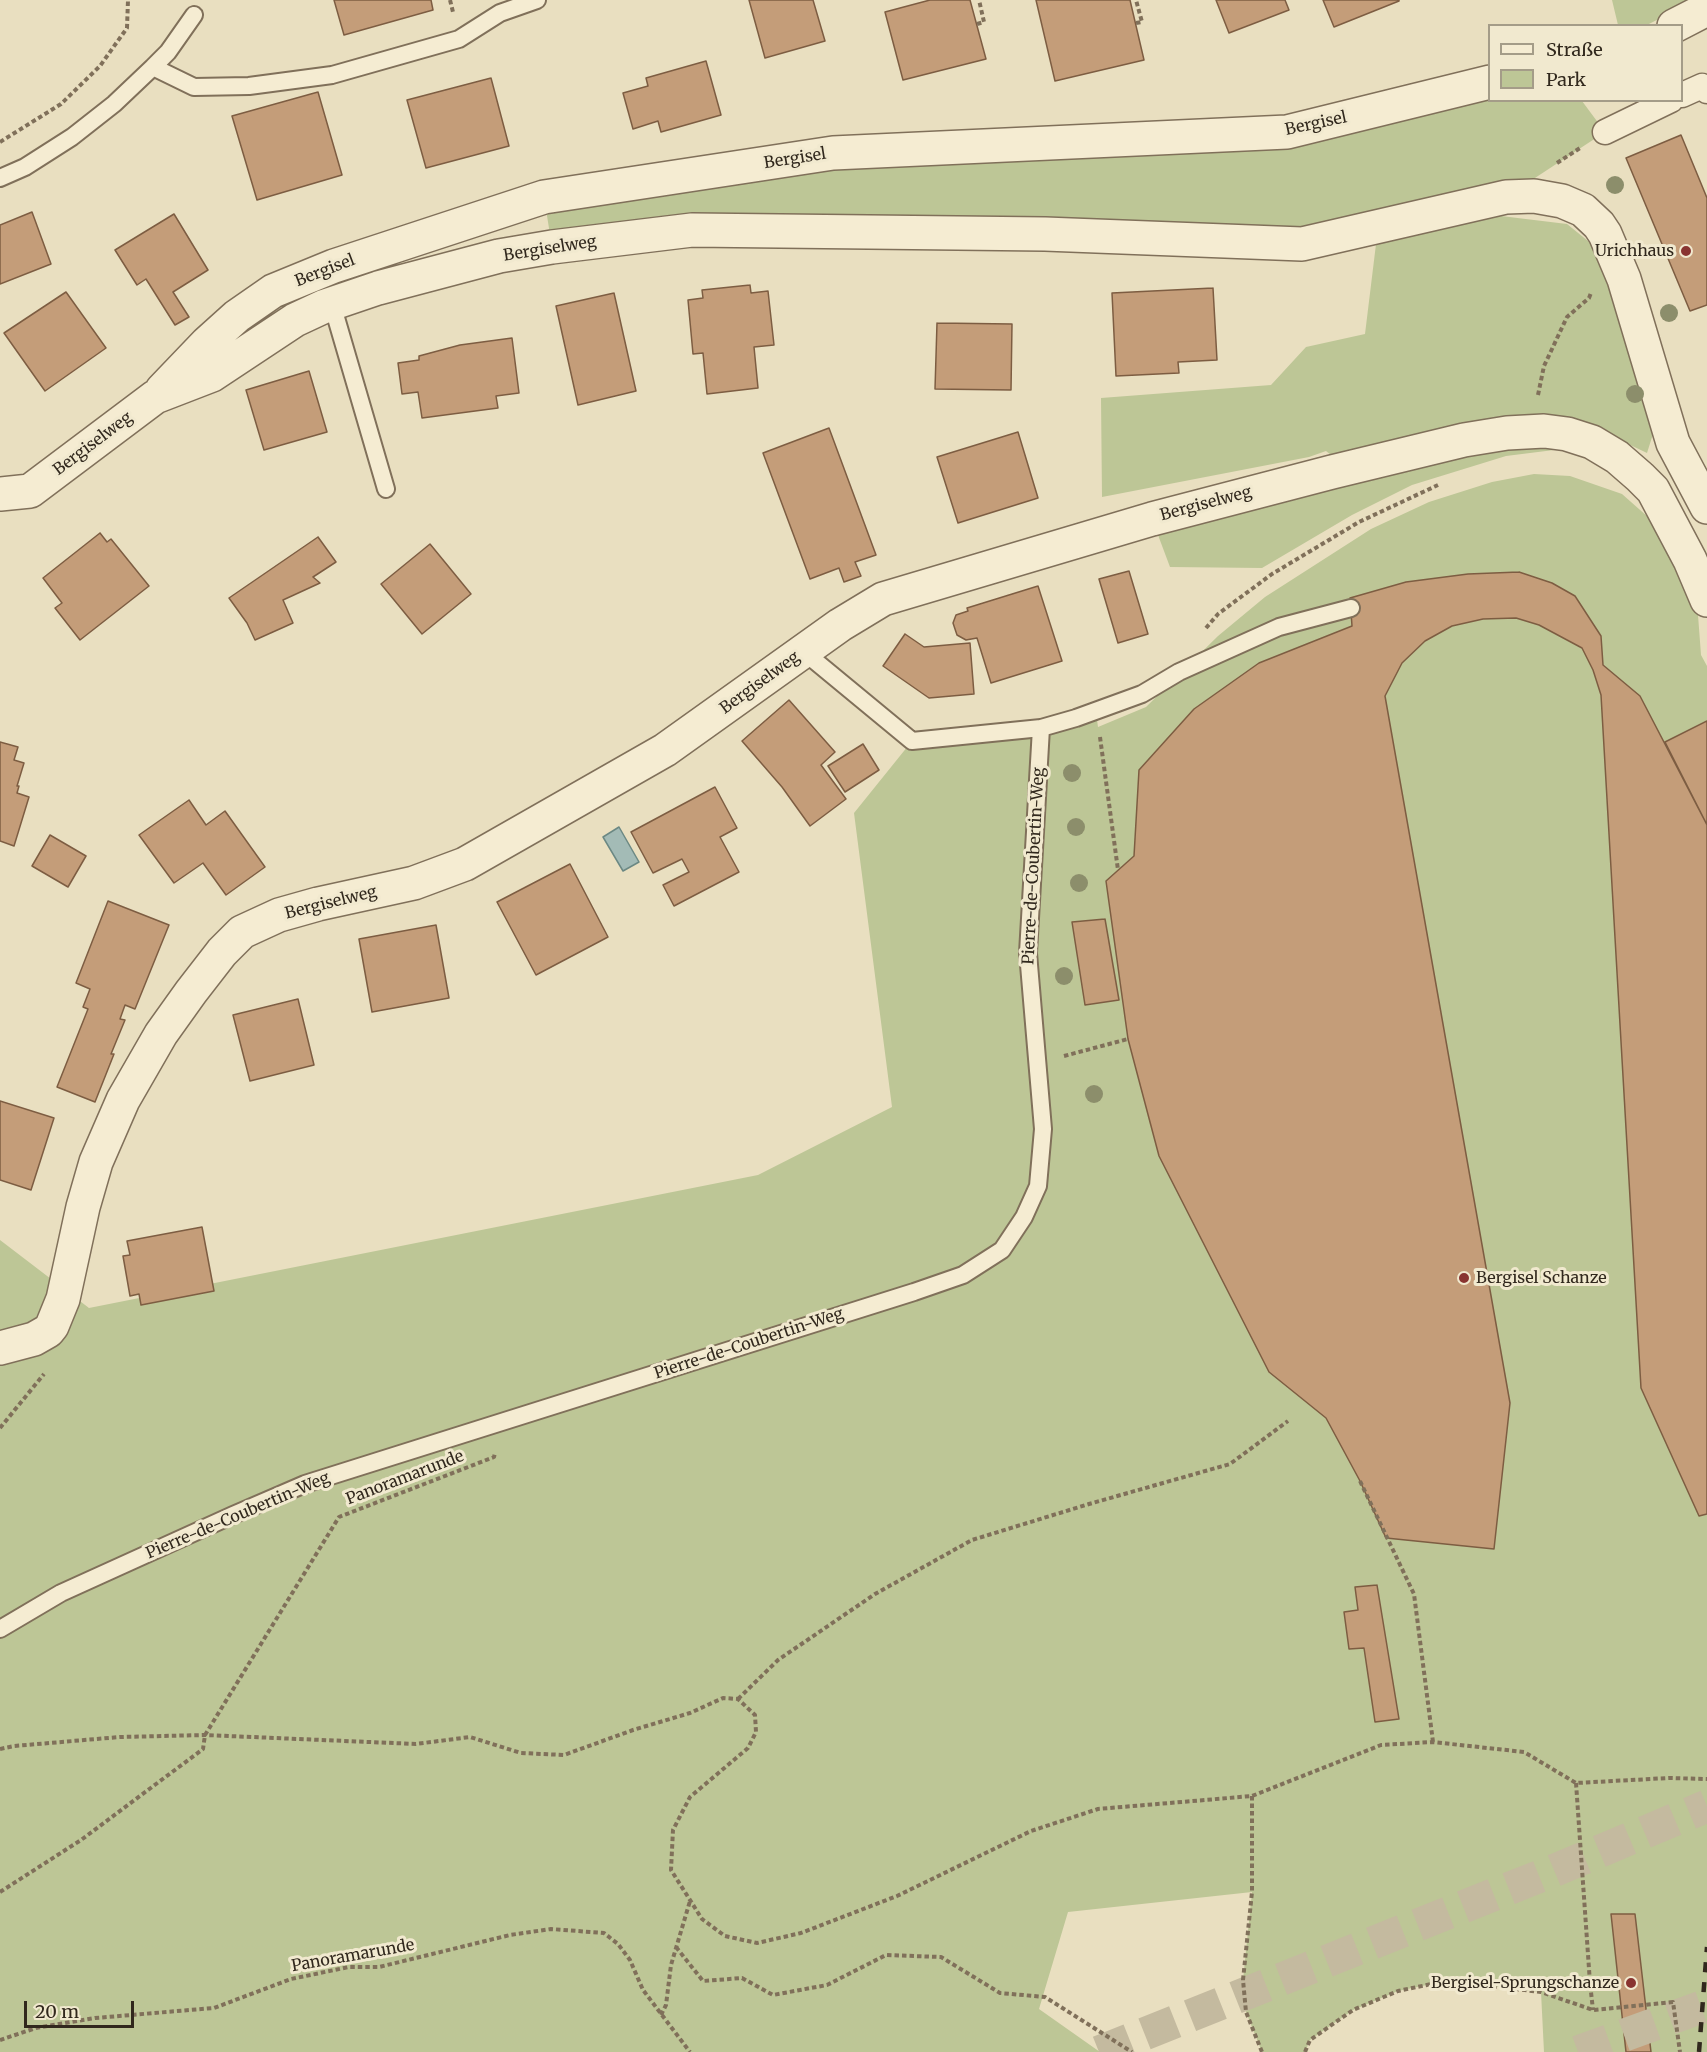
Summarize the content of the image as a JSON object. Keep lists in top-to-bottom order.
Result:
{
  "streets": {
    "street": ["Bergisel", "Bergiselweg"],
    "lane": ["Pierre-de-Coubertin-Weg"],
    "path": ["Panoramarunde"]
  },
  "crossings": [
    ["Bergisel", "Bergiselweg"],
    ["Pierre-de-Coubertin-Weg", "Panoramarunde"]
  ],
  "places": ["Urichhaus", "Bergisel Schanze", "Bergisel-Sprungschanze"],
  "legend": ["Straße", "Park"],
  "scale_bar": "20 m"
}
